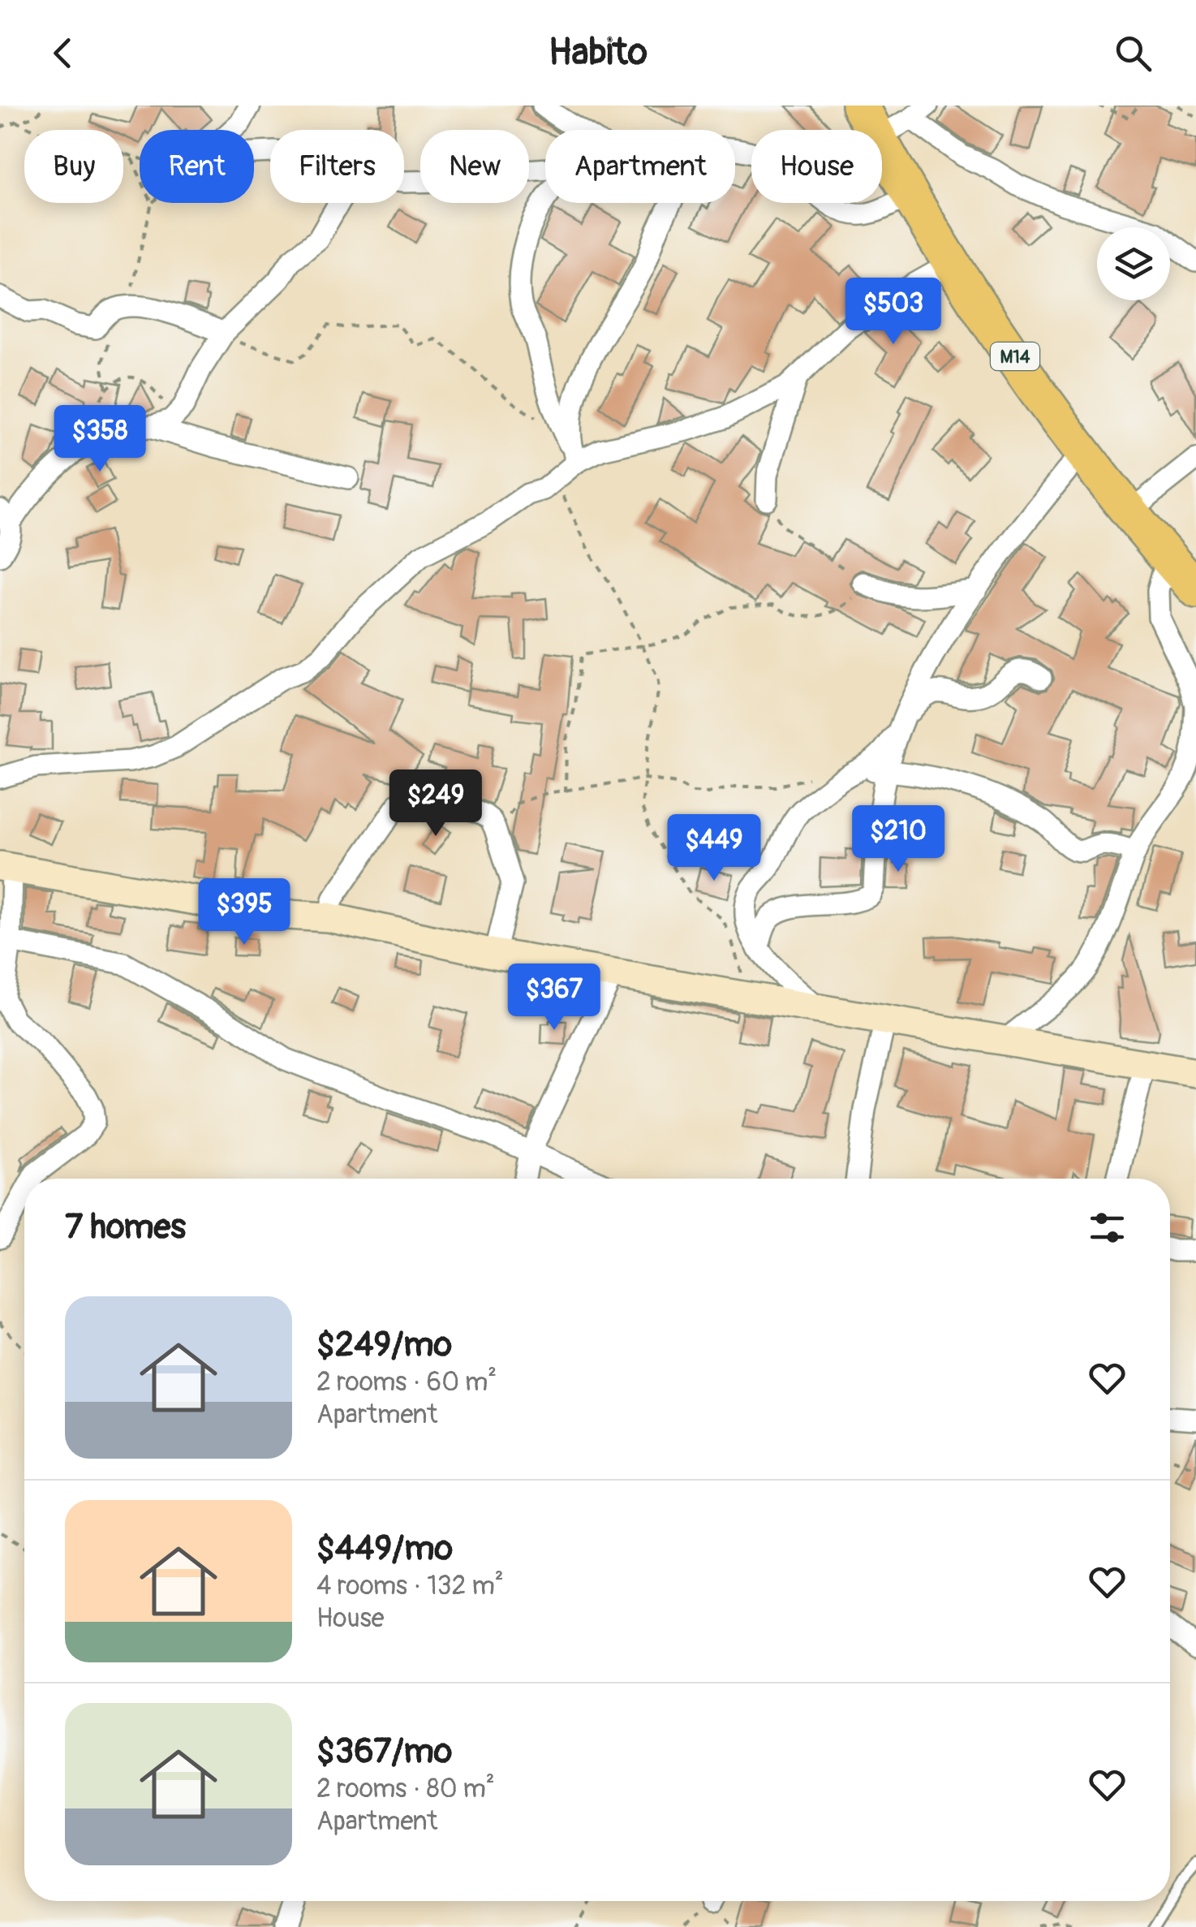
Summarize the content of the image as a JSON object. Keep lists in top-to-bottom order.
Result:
{
  "streets": {
    "highway": ["M14"]
  },
  "page": {
    "header": "Habito",
    "chip": [
      "Buy",
      "Rent",
      "Filters",
      "New",
      "Apartment",
      "House"
    ],
    "price": [
      "$503",
      "$358",
      "$249",
      "$210",
      "$449",
      "$395",
      "$367"
    ],
    "heading": "7 homes",
    "list": [
      {
        "name": "$249/mo",
        "note": "2 rooms · 60 m² · Apartment"
      },
      {
        "name": "$449/mo",
        "note": "4 rooms · 132 m² · House"
      },
      {
        "name": "$367/mo",
        "note": "2 rooms · 80 m² · Apartment"
      }
    ]
  }
}
